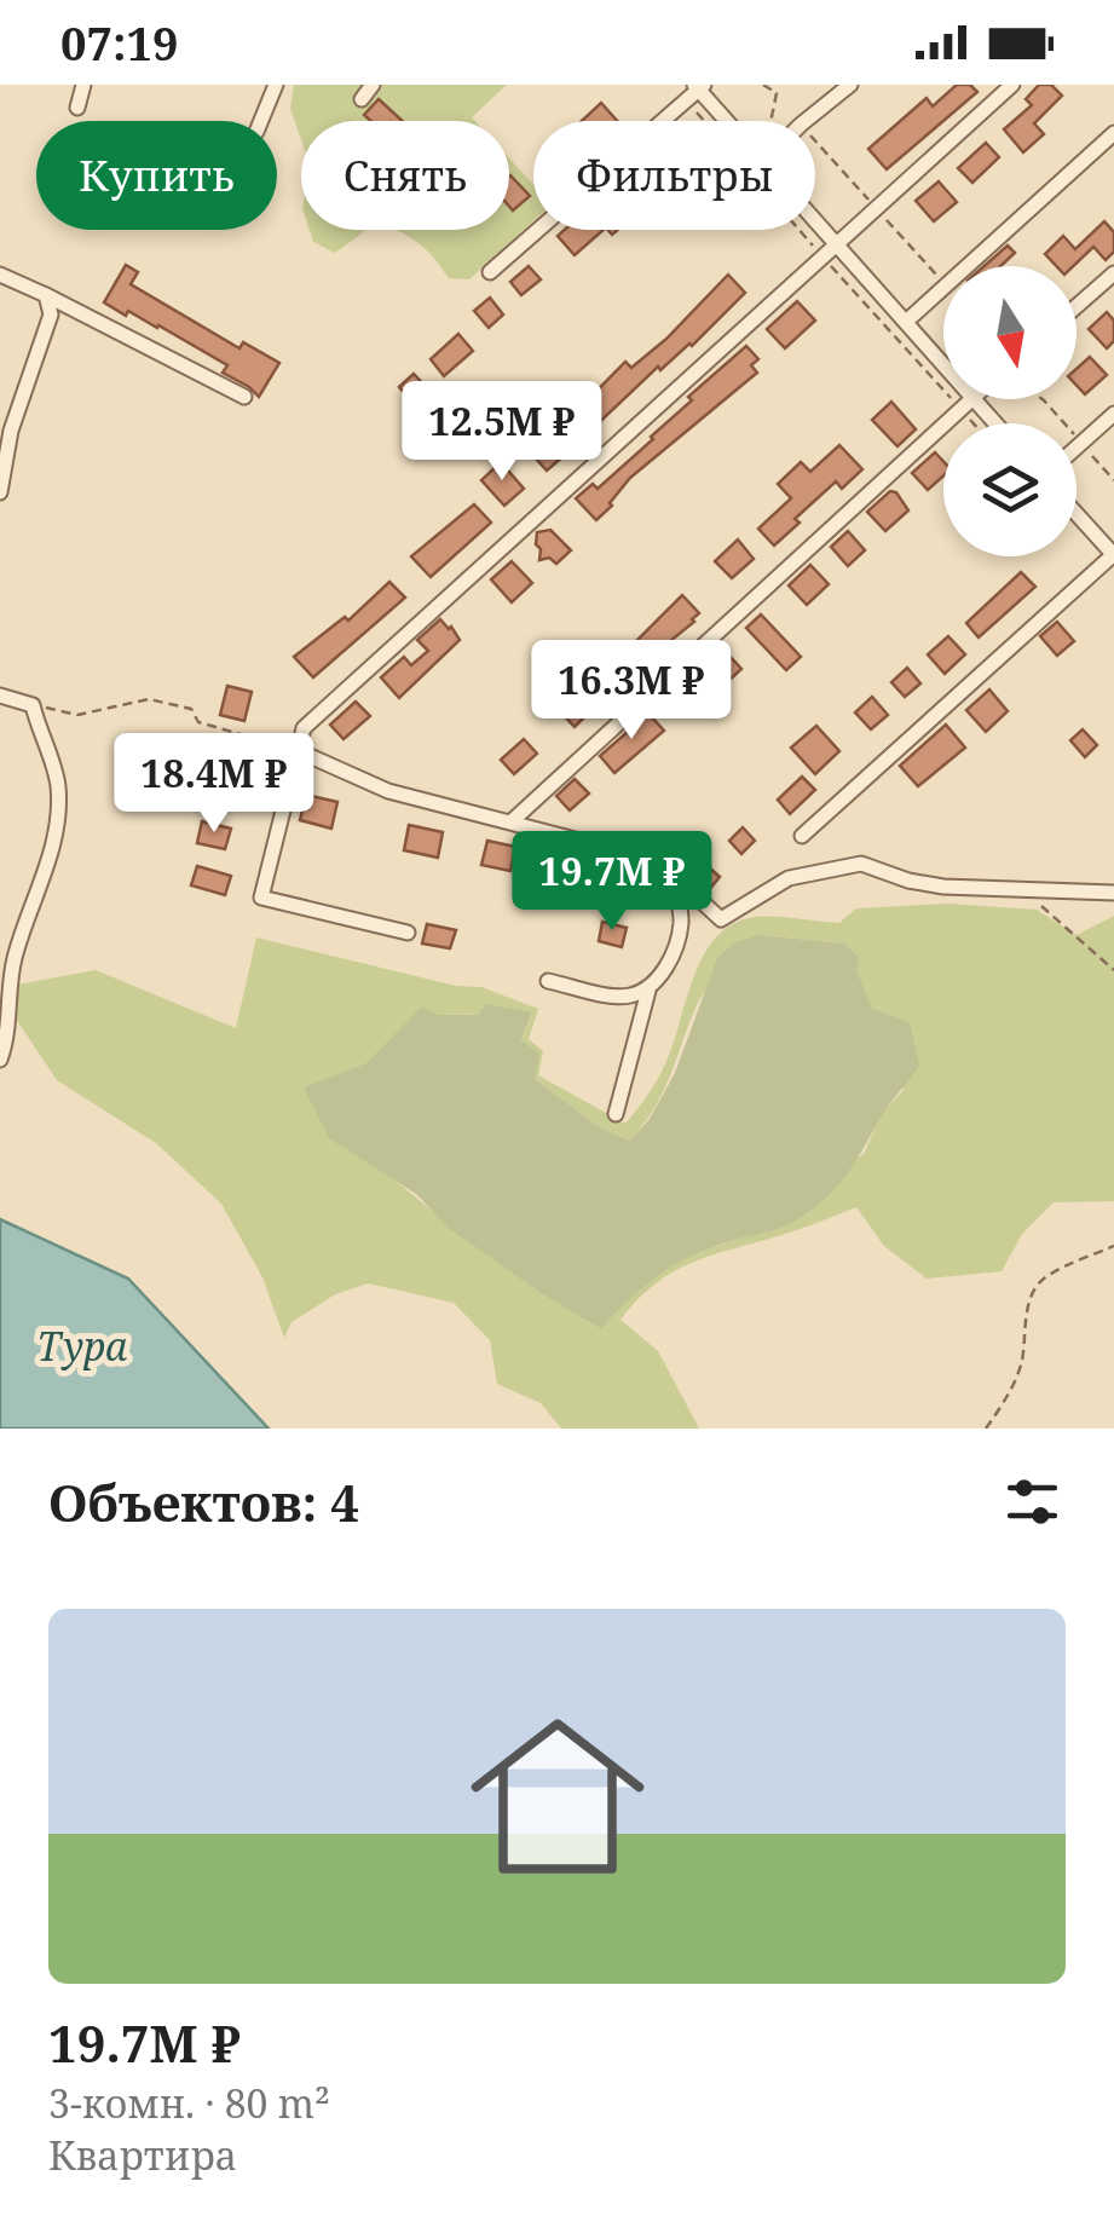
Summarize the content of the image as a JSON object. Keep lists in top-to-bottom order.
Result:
{
  "water": ["Тура"],
  "north": "bottom",
  "page": {
    "status": "07:19",
    "chip": ["Купить", "Снять", "Фильтры"],
    "price": [
      "12.5M ₽",
      "16.3M ₽",
      "18.4M ₽",
      "19.7M ₽"
    ],
    "heading": "Объектов: 4",
    "list": [
      {
        "name": "19.7M ₽",
        "note": "3-комн. · 80 m² · Квартира"
      }
    ]
  }
}
